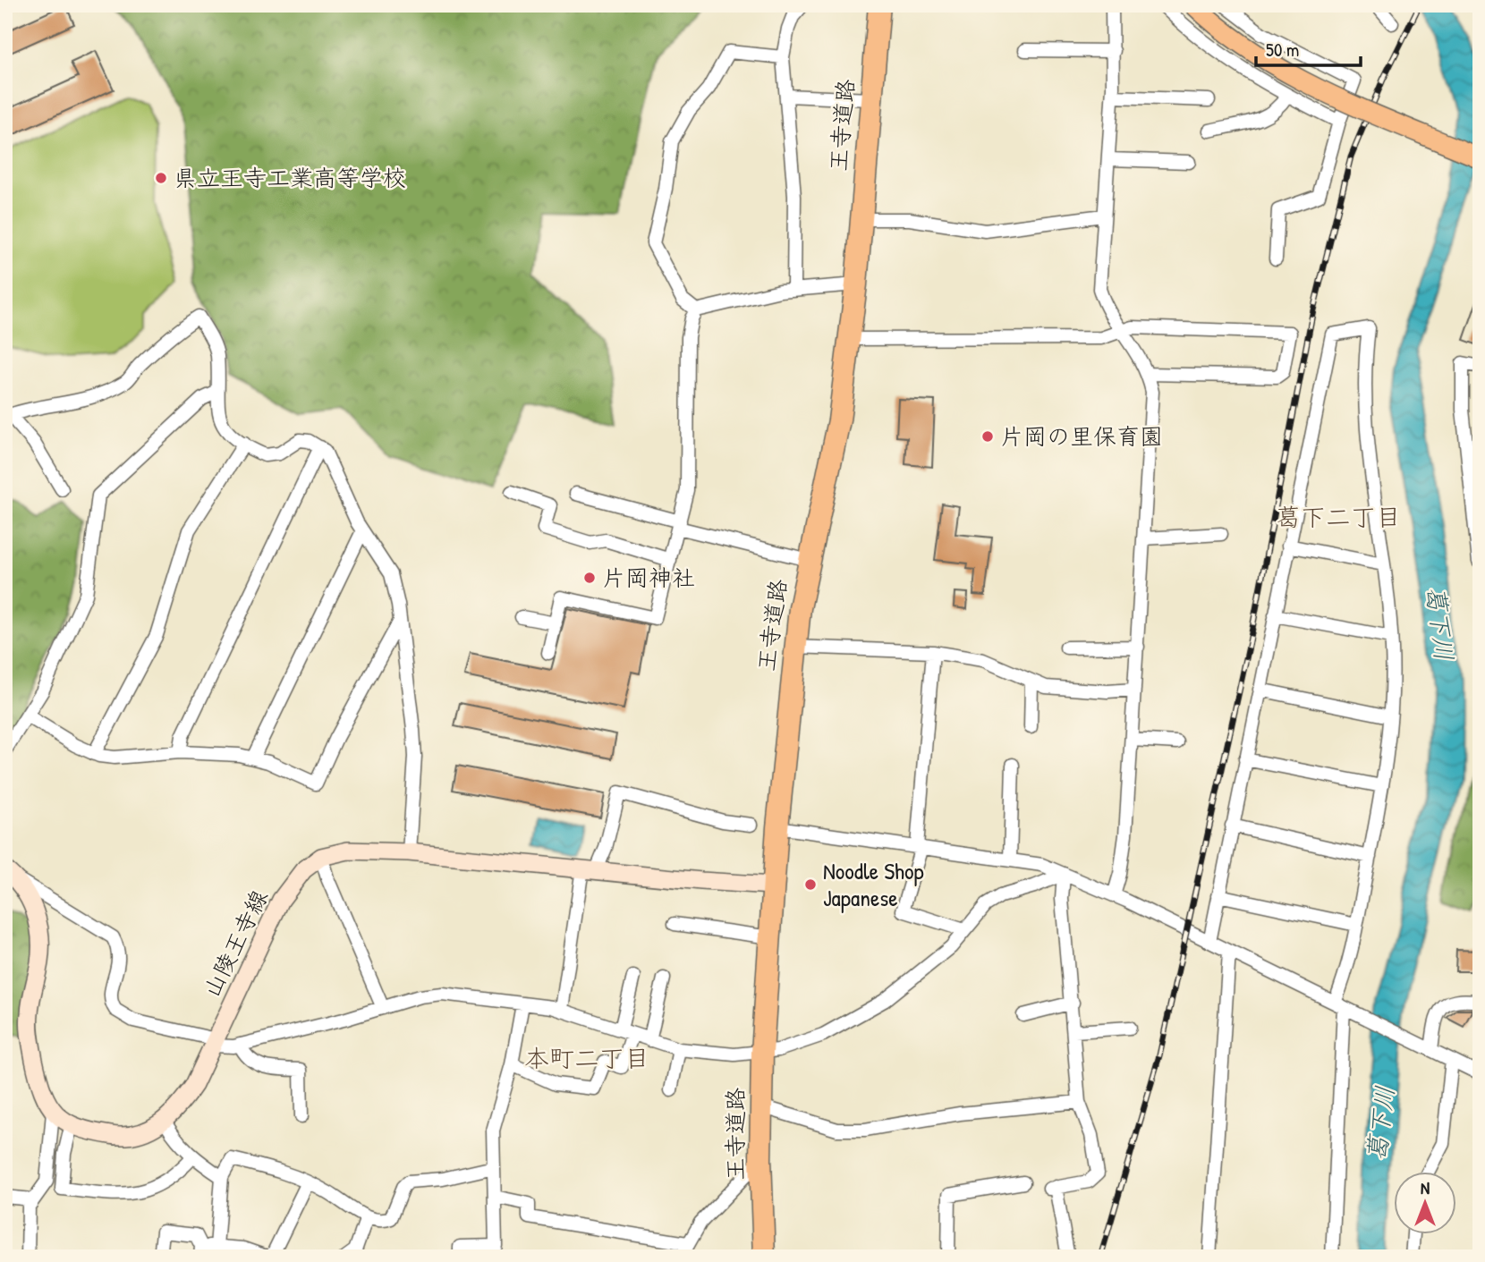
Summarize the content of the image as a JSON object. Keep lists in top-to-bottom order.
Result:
{
  "streets": {
    "highway": ["王寺道路"],
    "main road": ["山陵王寺線"]
  },
  "districts": ["葛下二丁目", "本町二丁目"],
  "water": ["葛下川"],
  "places": [
    "県立王寺工業高等学校",
    "片岡の里保育園",
    "片岡神社",
    "Noodle Shop Japanese"
  ],
  "scale_bar": "50 m",
  "north": "top"
}
